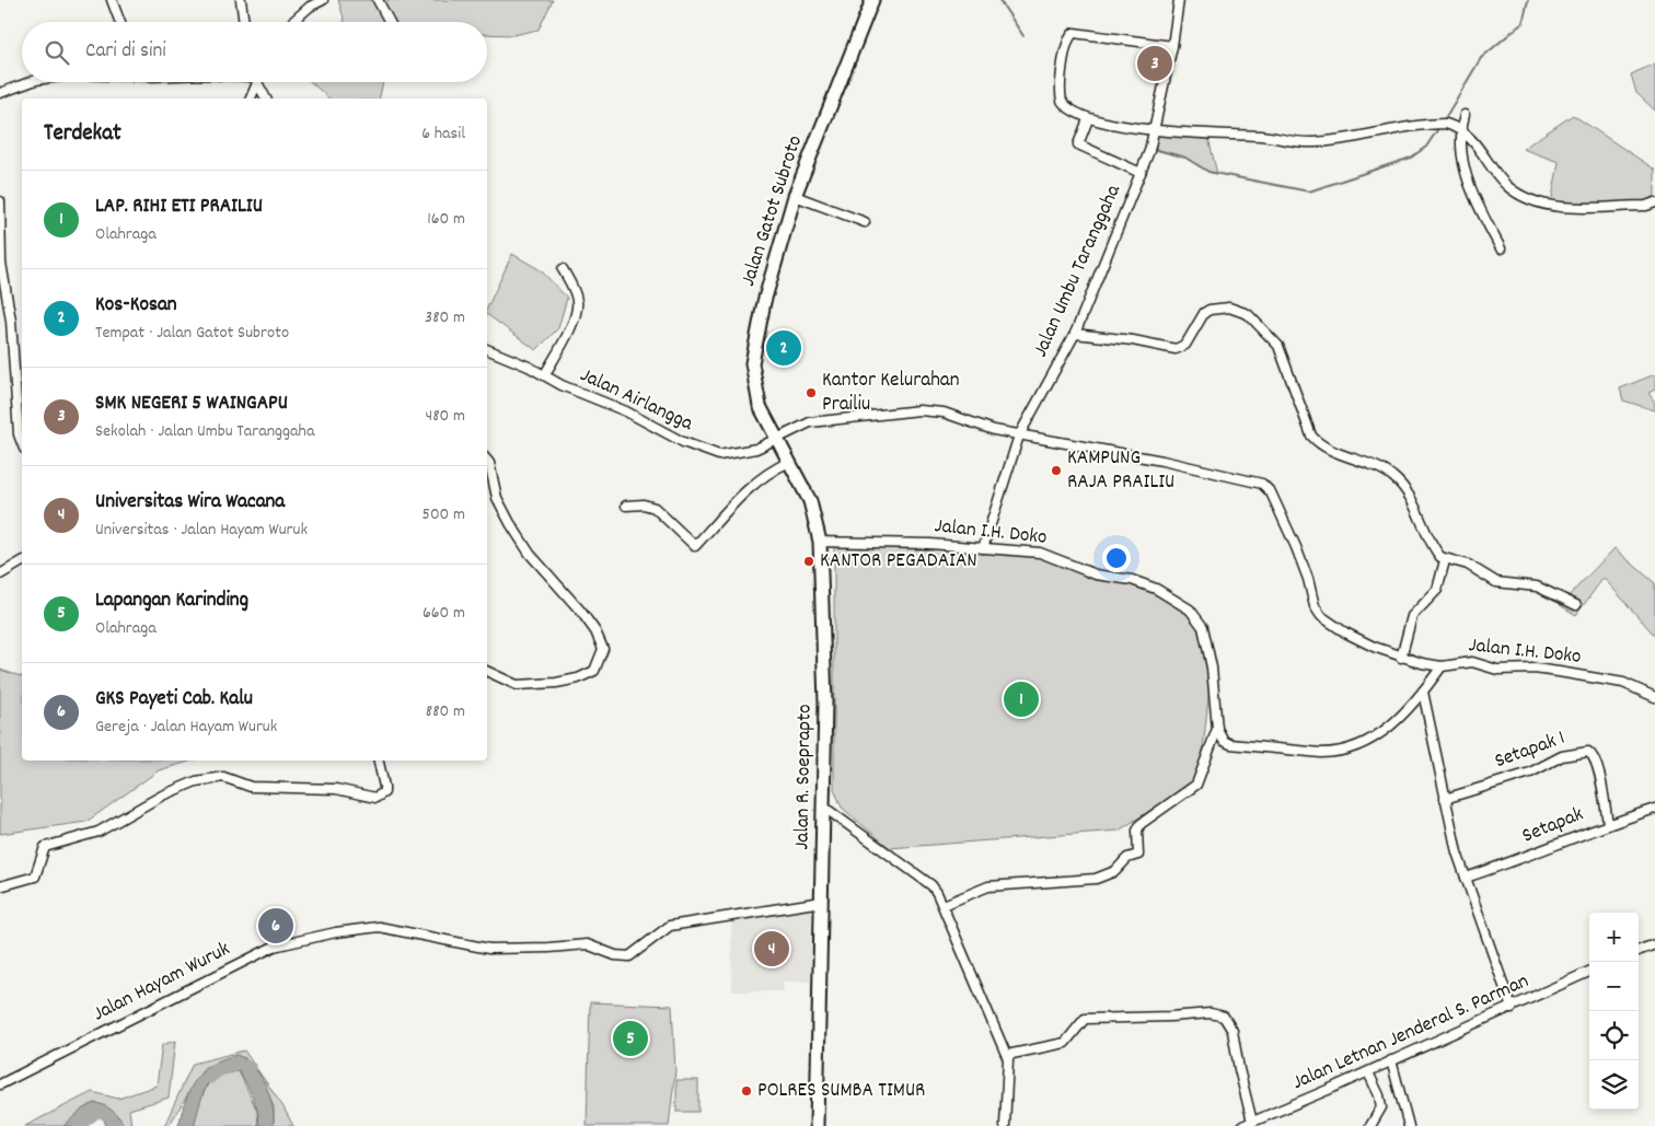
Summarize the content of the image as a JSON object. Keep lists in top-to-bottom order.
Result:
{
  "streets": {
    "highway": ["Jalan Gatot Subroto", "Jalan R. Soeprapto"],
    "street": [
      "Jalan Umbu Taranggaha",
      "Jalan Airlangga",
      "Jalan I.H. Doko",
      "Setapak 1",
      "Setapak",
      "Jalan Hayam Wuruk",
      "Jalan Letnan Jenderal S. Parman"
    ]
  },
  "crossings": [
    ["Jalan Gatot Subroto", "Jalan Airlangga"],
    ["Jalan Gatot Subroto", "Jalan R. Soeprapto"],
    ["Jalan Umbu Taranggaha", "Jalan Airlangga"],
    ["Jalan Umbu Taranggaha", "Jalan I.H. Doko"],
    ["Jalan Airlangga", "Jalan R. Soeprapto"],
    ["Jalan I.H. Doko", "Jalan R. Soeprapto"],
    ["Setapak 1", "Setapak"],
    ["Jalan R. Soeprapto", "Jalan Hayam Wuruk"]
  ],
  "places": [
    "Kantor Kelurahan Prailiu",
    "KAMPUNG RAJA PRAILIU",
    "KANTOR PEGADAIAN",
    "POLRES SUMBA TIMUR"
  ],
  "page": {
    "search": "Cari di sini",
    "pins": [
      "3",
      "2",
      "1",
      "6",
      "4",
      "5"
    ],
    "heading": ["Terdekat", "6 hasil"],
    "list": [
      {
        "mark": "1",
        "name": "LAP. RIHI ETI PRAILIU",
        "note": "Olahraga",
        "value": "160 m"
      },
      {
        "mark": "2",
        "name": "Kos-Kosan",
        "note": "Tempat · Jalan Gatot Subroto",
        "value": "380 m"
      },
      {
        "mark": "3",
        "name": "SMK NEGERI 5 WAINGAPU",
        "note": "Sekolah · Jalan Umbu Taranggaha",
        "value": "480 m"
      },
      {
        "mark": "4",
        "name": "Universitas Wira Wacana",
        "note": "Universitas · Jalan Hayam Wuruk",
        "value": "500 m"
      },
      {
        "mark": "5",
        "name": "Lapangan Karinding",
        "note": "Olahraga",
        "value": "660 m"
      },
      {
        "mark": "6",
        "name": "GKS Payeti Cab. Kalu",
        "note": "Gereja · Jalan Hayam Wuruk",
        "value": "880 m"
      }
    ],
    "map_buttons": ["+", "−"]
  }
}
